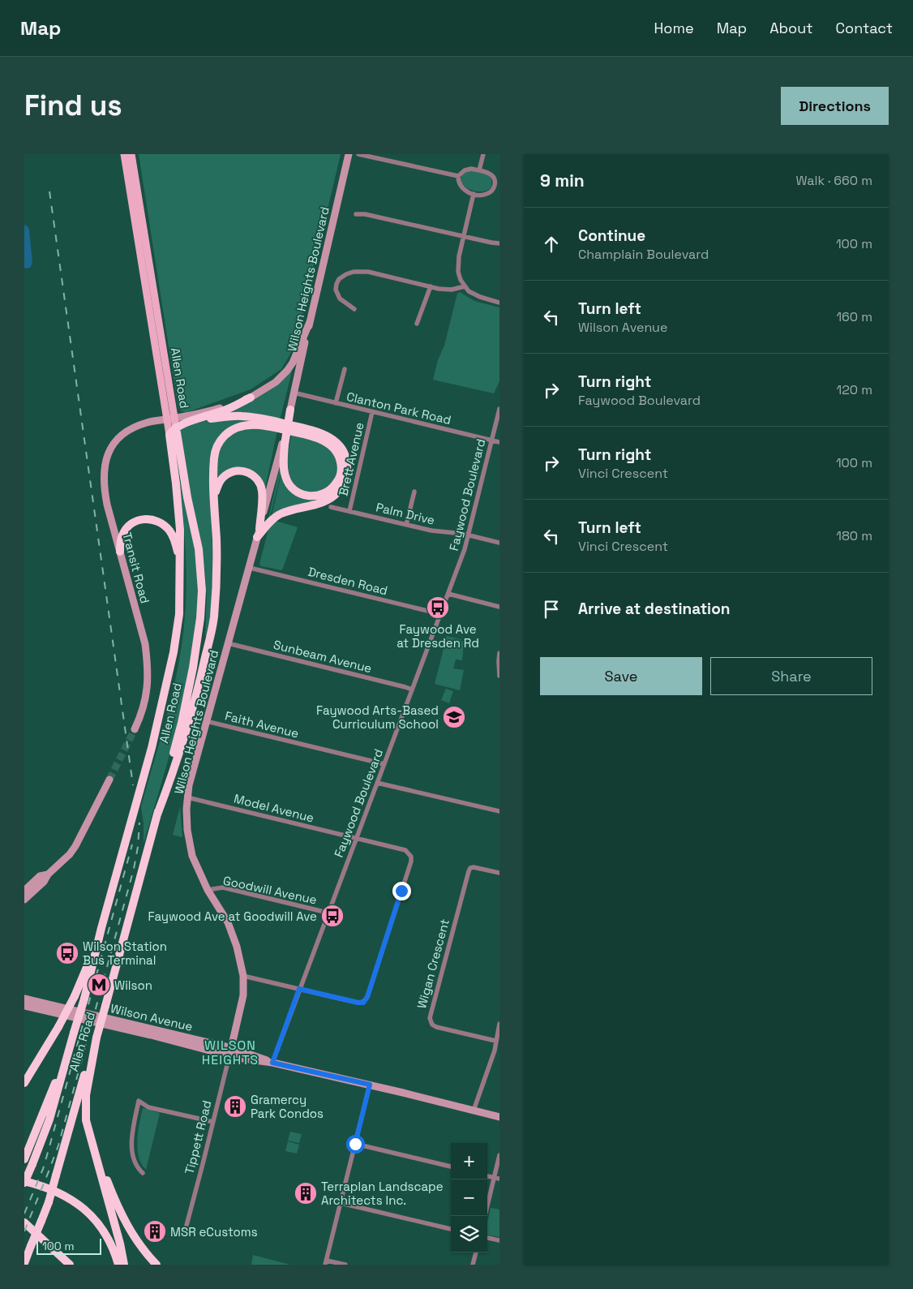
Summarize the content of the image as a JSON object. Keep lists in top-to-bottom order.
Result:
{
  "streets": {
    "highway": ["Allen Road"],
    "main road": ["Wilson Heights Boulevard", "Transit Road", "Wilson Avenue"],
    "street": [
      "Clanton Park Road",
      "Brett Avenue",
      "Faywood Boulevard",
      "Palm Drive",
      "Dresden Road",
      "Sunbeam Avenue",
      "Faith Avenue",
      "Model Avenue",
      "Goodwill Avenue",
      "Wigan Crescent",
      "Tippett Road"
    ]
  },
  "crossings": [
    ["Wilson Heights Boulevard", "Clanton Park Road"],
    ["Wilson Heights Boulevard", "Transit Road"],
    ["Wilson Heights Boulevard", "Dresden Road"],
    ["Wilson Heights Boulevard", "Sunbeam Avenue"],
    ["Wilson Heights Boulevard", "Faith Avenue"],
    ["Wilson Heights Boulevard", "Model Avenue"],
    ["Wilson Heights Boulevard", "Goodwill Avenue"],
    ["Wilson Heights Boulevard", "Wilson Avenue"],
    ["Wilson Heights Boulevard", "Tippett Road"],
    ["Allen Road", "Transit Road"],
    ["Clanton Park Road", "Brett Avenue"],
    ["Clanton Park Road", "Faywood Boulevard"],
    ["Brett Avenue", "Palm Drive"],
    ["Faywood Boulevard", "Palm Drive"],
    ["Faywood Boulevard", "Dresden Road"],
    ["Faywood Boulevard", "Sunbeam Avenue"],
    ["Faywood Boulevard", "Faith Avenue"],
    ["Faywood Boulevard", "Model Avenue"],
    ["Faywood Boulevard", "Goodwill Avenue"],
    ["Faywood Boulevard", "Wilson Avenue"],
    ["Wilson Avenue", "Tippett Road"]
  ],
  "districts": ["WILSON HEIGHTS"],
  "places": {
    "bus stop": ["Faywood Ave at Dresden Rd", "Faywood Ave at Goodwill Ave", "Wilson Station Bus Terminal"],
    "school or university": ["Faywood Arts-Based Curriculum School"],
    "metro station": ["Wilson"],
    "building": ["Gramercy Park Condos", "Terraplan Landscape Architects Inc.", "MSR eCustoms"]
  },
  "scale_bar": "100 m",
  "page": {
    "header": "Map",
    "nav": [
      "Home",
      "Map",
      "About",
      "Contact"
    ],
    "buttons": [
      "Directions",
      ["Save", "Share"]
    ],
    "title": "Find us",
    "heading": ["9 min", "Walk · 660 m"],
    "list": [
      ["Continue", "Champlain Boulevard", "100 m"],
      ["Turn left", "Wilson Avenue", "160 m"],
      ["Turn right", "Faywood Boulevard", "120 m"],
      ["Turn right", "Vinci Crescent", "100 m"],
      ["Turn left", "Vinci Crescent", "180 m"],
      "Arrive at destination"
    ],
    "map_buttons": ["+", "−"],
    "scale": "100 m"
  }
}
